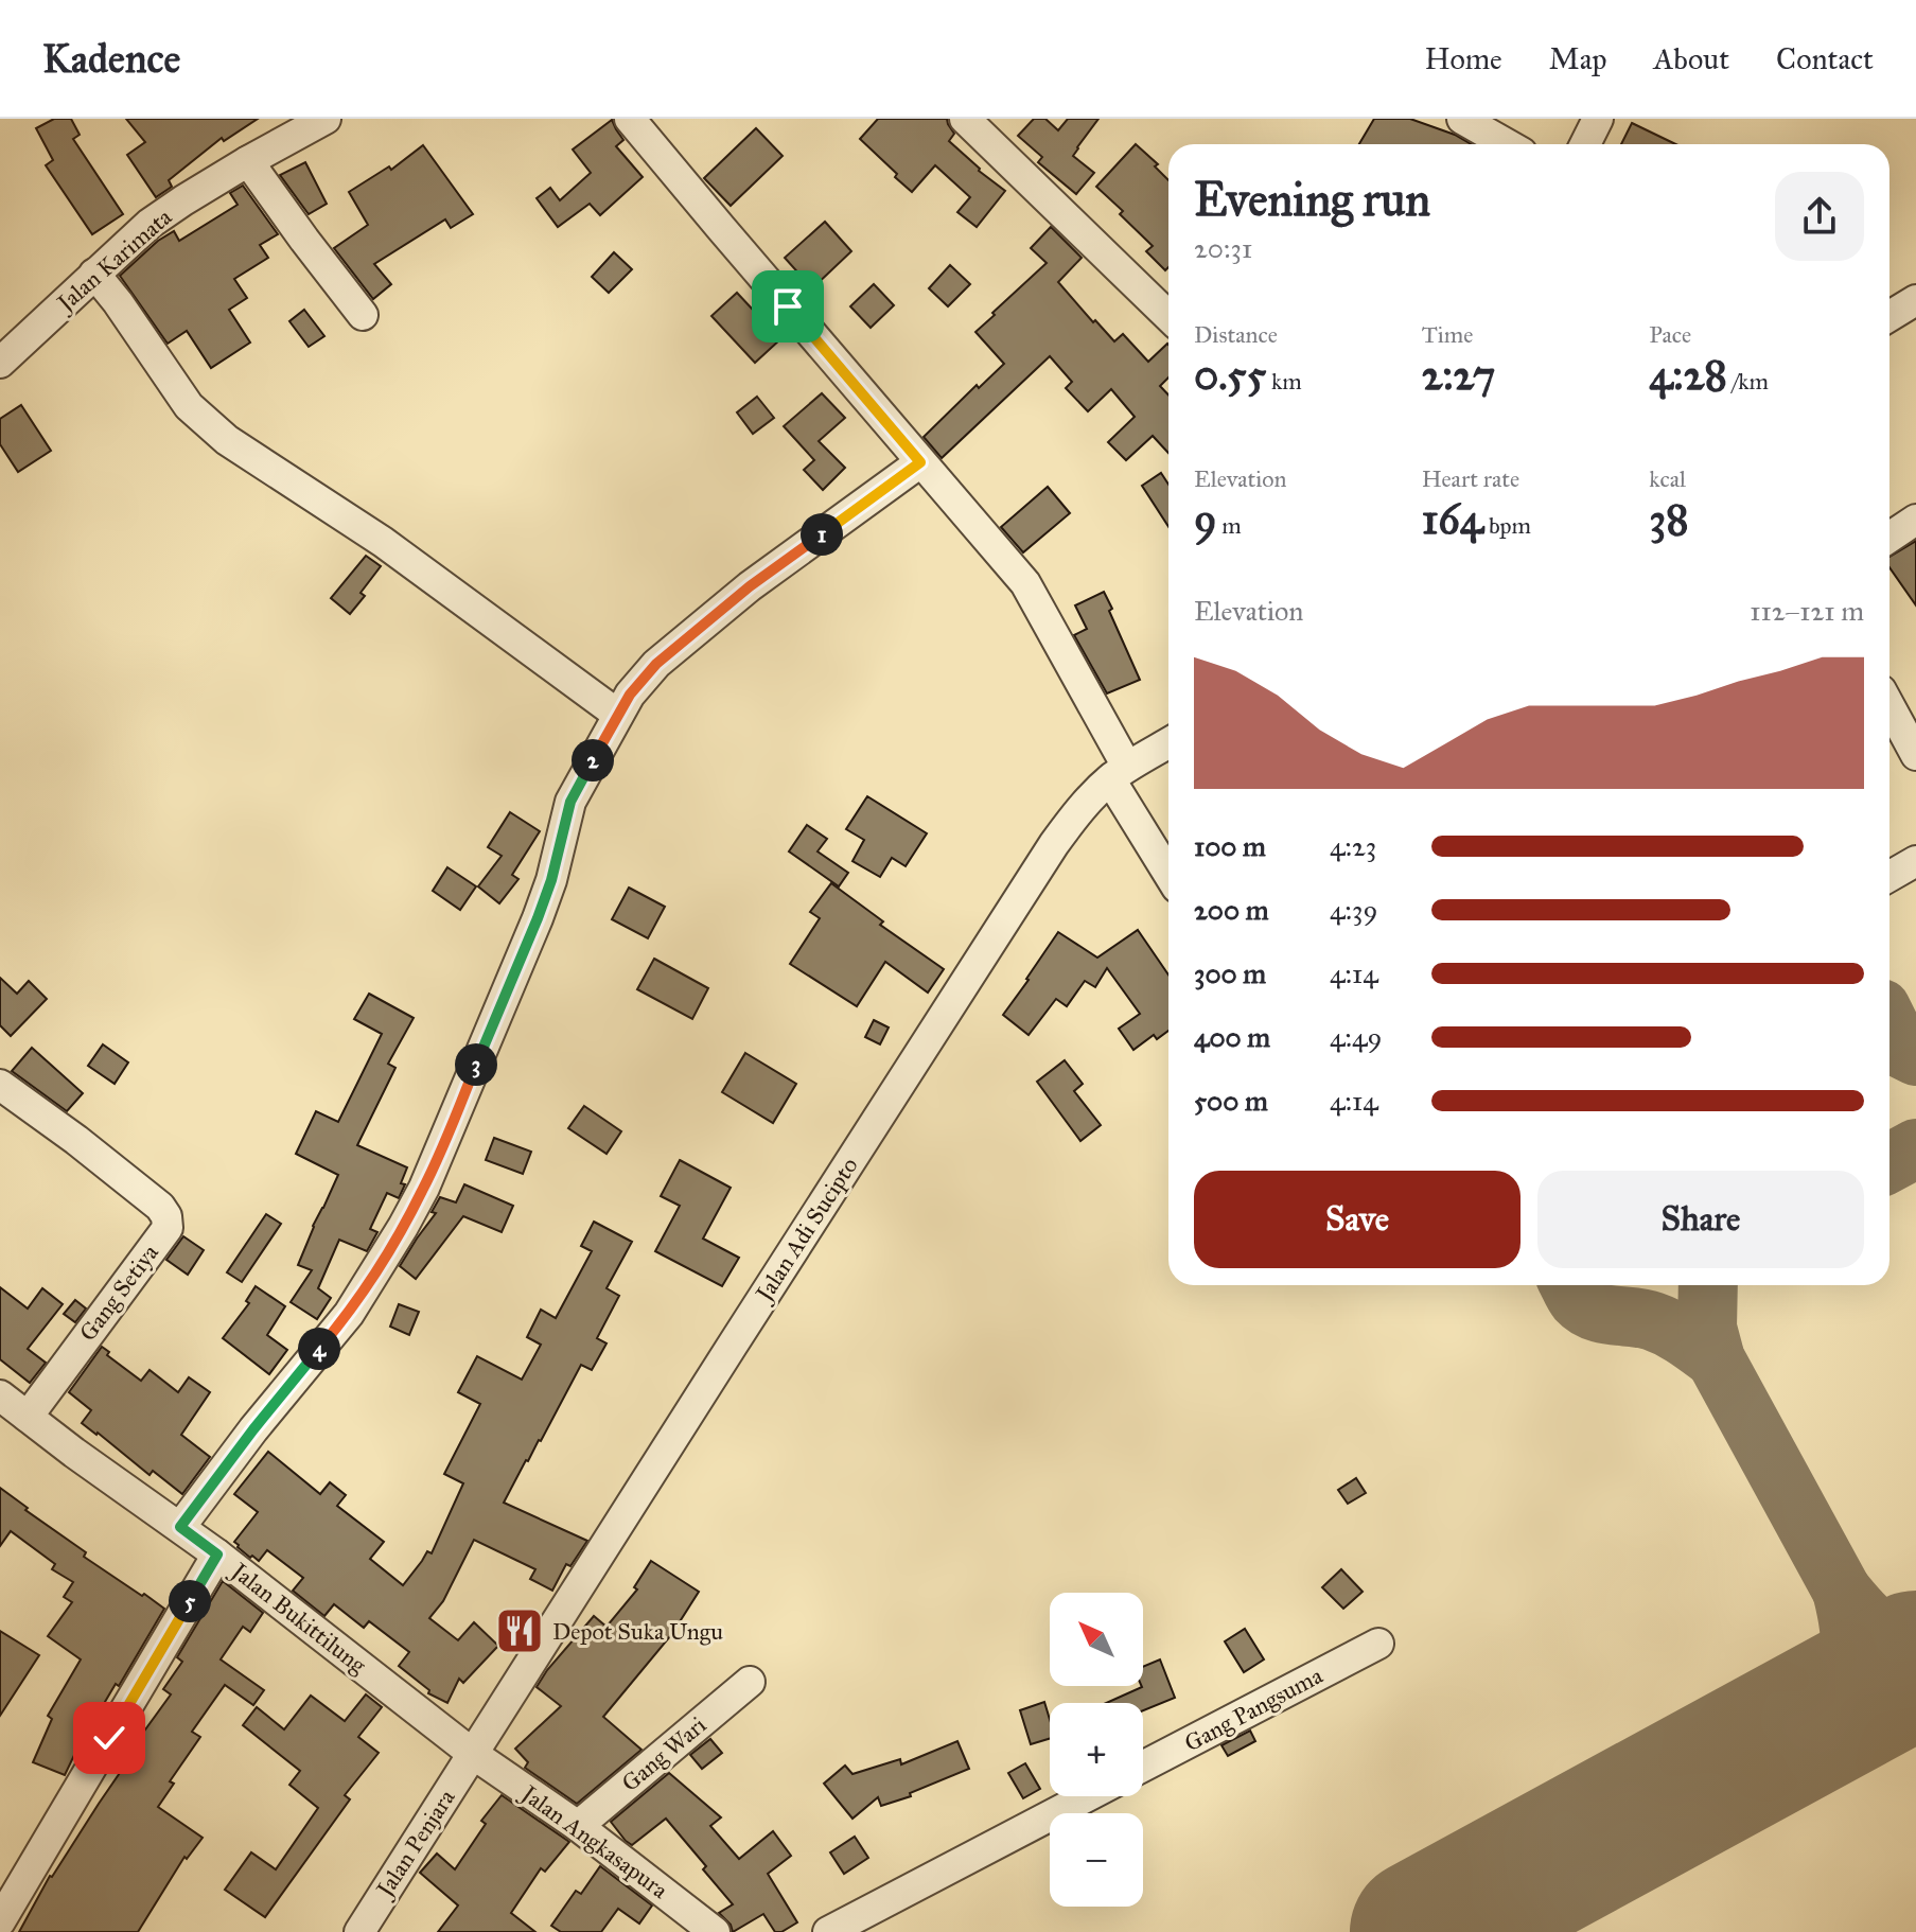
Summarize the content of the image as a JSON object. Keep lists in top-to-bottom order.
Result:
{
  "streets": {
    "street": [
      "Jalan Karimata",
      "Jalan Adi Sucipto",
      "Gang Setiya",
      "Jalan Bukittilung",
      "Gang Pangsuma",
      "Gang Wari",
      "Jalan Angkasapura",
      "Jalan Penjara"
    ]
  },
  "crossings": [
    ["Jalan Adi Sucipto", "Jalan Bukittilung"],
    ["Jalan Adi Sucipto", "Jalan Angkasapura"],
    ["Jalan Adi Sucipto", "Jalan Penjara"],
    ["Gang Setiya", "Jalan Bukittilung"],
    ["Jalan Bukittilung", "Jalan Angkasapura"],
    ["Jalan Bukittilung", "Jalan Penjara"],
    ["Gang Wari", "Jalan Angkasapura"],
    ["Jalan Angkasapura", "Jalan Penjara"]
  ],
  "places": {
    "restaurant": ["Depot Suka Ungu"]
  },
  "north": "top left",
  "page": {
    "header": "Kadence",
    "nav": [
      "Home",
      "Map",
      "About",
      "Contact"
    ],
    "heading": ["Evening run", "20:31"],
    "stats": [
      ["Distance", "0.55 km"],
      ["Time", "2:27"],
      ["Pace", "4:28 /km"],
      ["Elevation", "9 m"],
      ["Heart rate", "164 bpm"],
      ["kcal", "38"]
    ],
    "pins": [
      "1",
      "2",
      "3",
      "4",
      "5"
    ],
    "chart": ["Elevation", "112–121 m"],
    "list": [
      {
        "name": "100 m",
        "note": "4:23"
      },
      {
        "name": "200 m",
        "note": "4:39"
      },
      {
        "name": "300 m",
        "note": "4:14"
      },
      {
        "name": "400 m",
        "note": "4:49"
      },
      {
        "name": "500 m",
        "note": "4:14"
      }
    ],
    "buttons": ["Save", "Share"],
    "map_buttons": ["+", "−"]
  }
}
